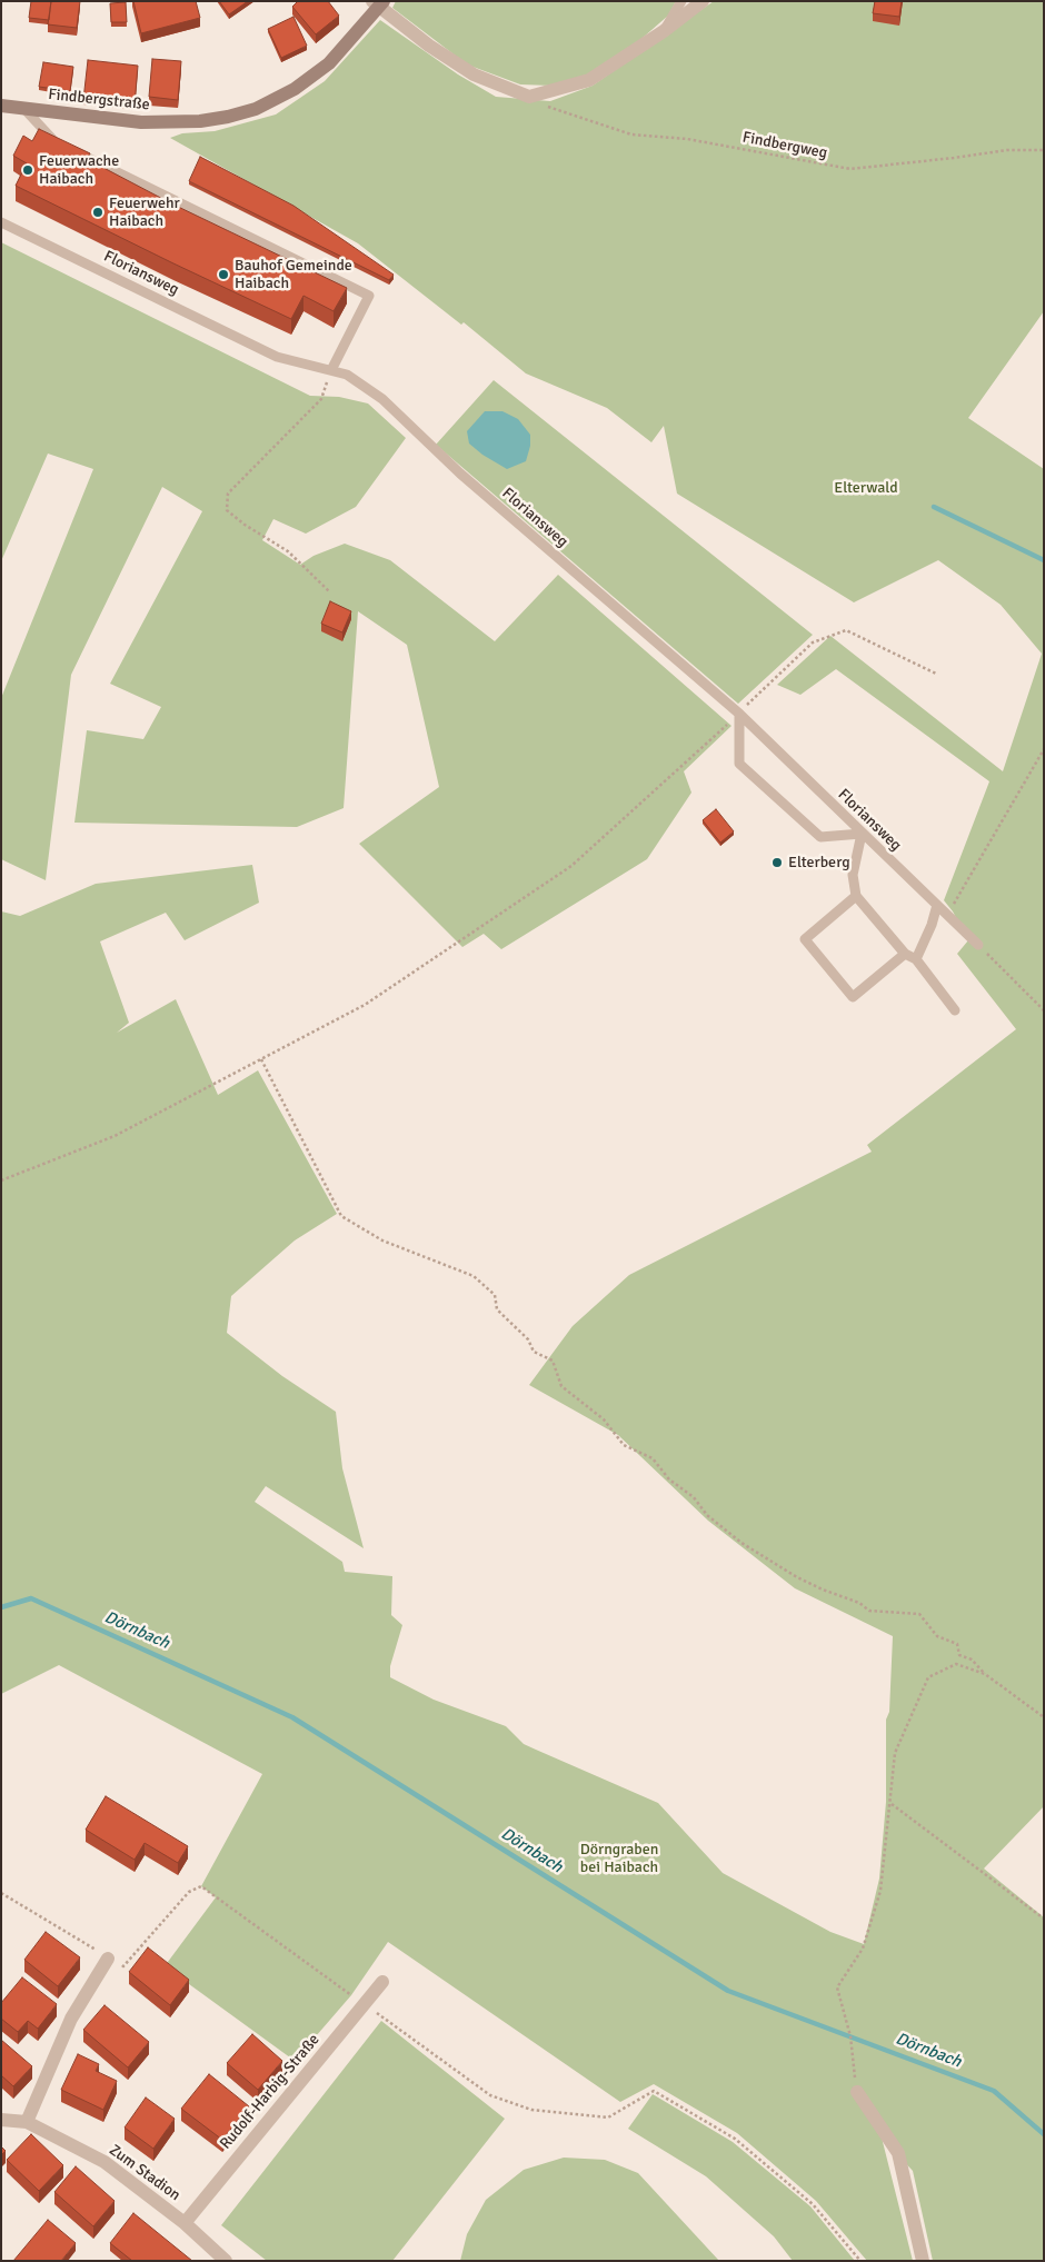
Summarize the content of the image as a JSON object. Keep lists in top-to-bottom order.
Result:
{
  "streets": {
    "street": ["Findbergstraße", "Rudolf-Harbig-Straße", "Zum Stadion"],
    "lane": ["Floriansweg"],
    "path": ["Findbergweg"]
  },
  "crossings": [
    ["Rudolf-Harbig-Straße", "Zum Stadion"]
  ],
  "water": ["Dörnbach"],
  "parks": ["Elterwald", "Dörngraben bei Haibach"],
  "places": [
    "Feuerwache Haibach",
    "Feuerwehr Haibach",
    "Bauhof Gemeinde Haibach",
    "Elterberg"
  ]
}
